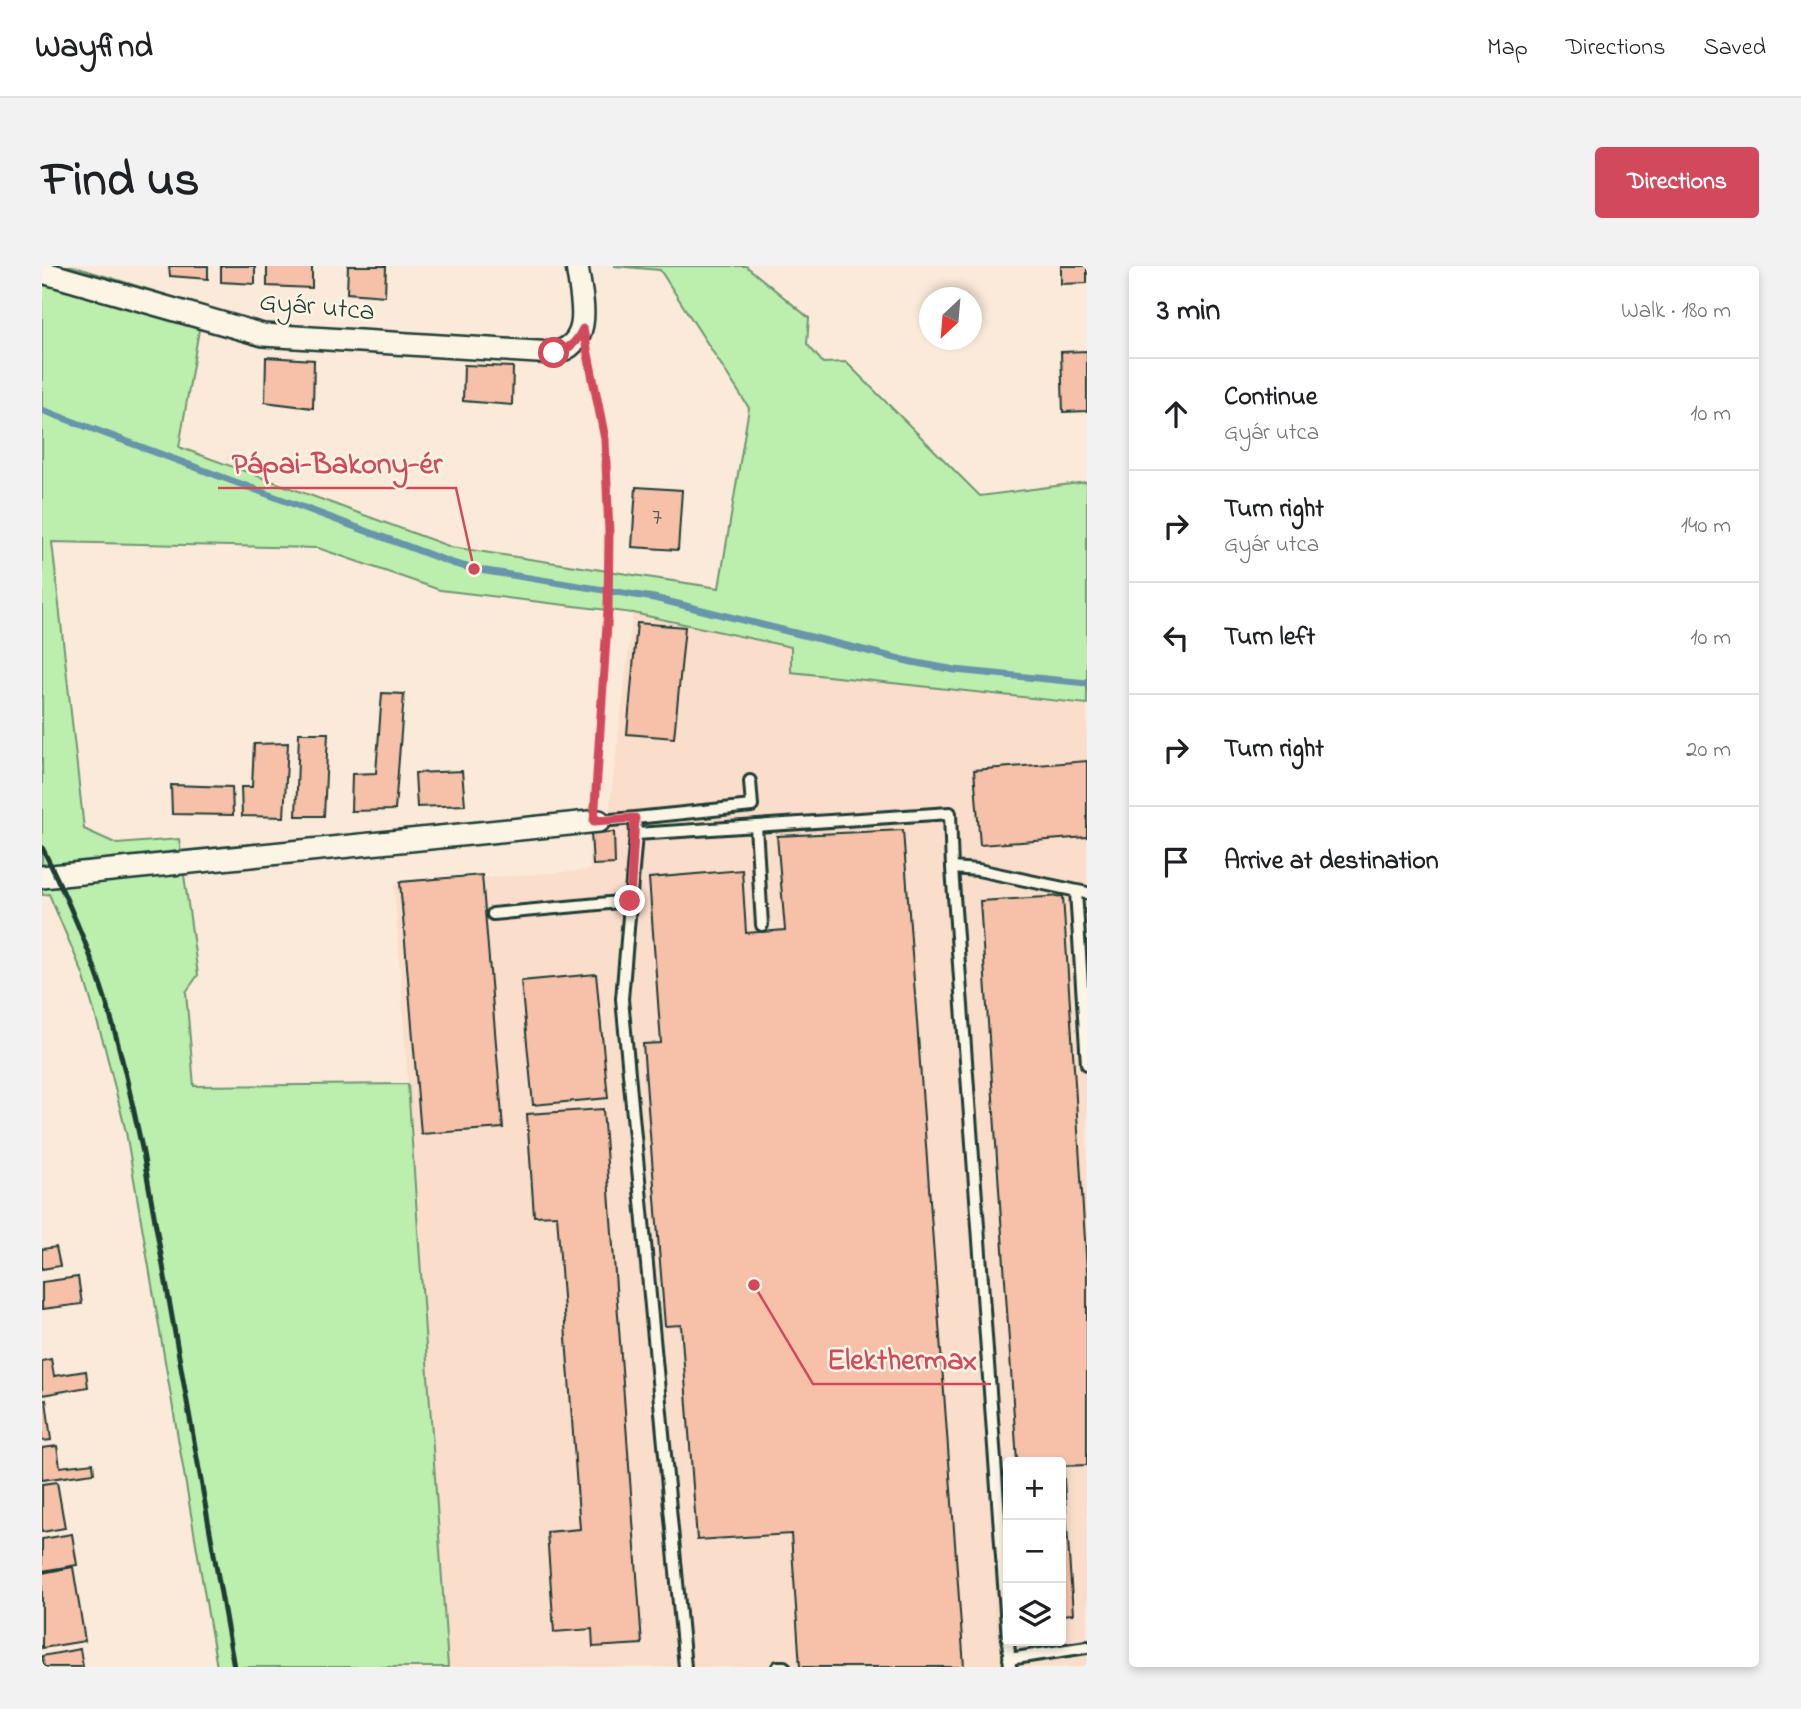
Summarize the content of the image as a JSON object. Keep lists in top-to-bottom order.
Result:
{
  "streets": {
    "street": ["Gyár utca"]
  },
  "places": ["Pápai-Bakony-ér", "Elekthermax"],
  "house_numbers": ["7"],
  "north": "bottom left",
  "page": {
    "header": "Wayfind",
    "nav": ["Map", "Directions", "Saved"],
    "title": "Find us",
    "buttons": "Directions",
    "heading": ["3 min", "Walk · 180 m"],
    "list": [
      ["Continue", "Gyár utca", "10 m"],
      ["Turn right", "Gyár utca", "140 m"],
      ["Turn left", "10 m"],
      ["Turn right", "20 m"],
      "Arrive at destination"
    ],
    "map_buttons": ["+", "−"]
  }
}
